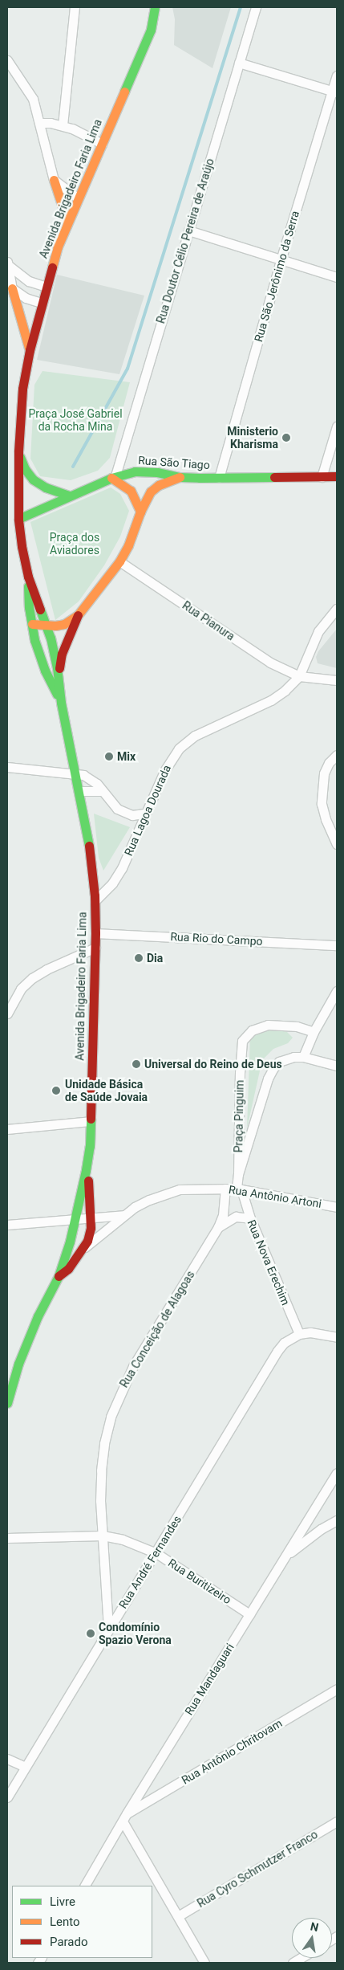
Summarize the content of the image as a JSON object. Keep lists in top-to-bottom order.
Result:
{
  "streets": {
    "main road": ["Avenida Brigadeiro Faria Lima", "Rua São Tiago"],
    "street": [
      "Rua Doutor Célio Pereira de Araújo",
      "Rua São Jerônimo da Serra",
      "Rua Pianura",
      "Rua Lagoa Dourada",
      "Rua Rio do Campo",
      "Praça Pinguim",
      "Rua Antônio Artoni",
      "Rua Nova Erechim",
      "Rua Conceição de Alagoas",
      "Rua André Fernandes",
      "Rua Buritizeiro",
      "Rua Mandaguari",
      "Rua Antônio Chritovam",
      "Rua Cyro Schmutzer Franco"
    ]
  },
  "crossings": [
    ["Avenida Brigadeiro Faria Lima", "Rua São Tiago"],
    ["Avenida Brigadeiro Faria Lima", "Rua Lagoa Dourada"],
    ["Avenida Brigadeiro Faria Lima", "Rua Rio do Campo"],
    ["Avenida Brigadeiro Faria Lima", "Rua Antônio Artoni"],
    ["Rua Doutor Célio Pereira de Araújo", "Rua São Tiago"],
    ["Rua São Jerônimo da Serra", "Rua São Tiago"],
    ["Rua Pianura", "Rua Lagoa Dourada"],
    ["Praça Pinguim", "Rua Nova Erechim"],
    ["Rua Antônio Artoni", "Rua Nova Erechim"],
    ["Rua Antônio Artoni", "Rua Conceição de Alagoas"],
    ["Rua Nova Erechim", "Rua Conceição de Alagoas"],
    ["Rua Nova Erechim", "Rua André Fernandes"],
    ["Rua Conceição de Alagoas", "Rua André Fernandes"],
    ["Rua Conceição de Alagoas", "Rua Buritizeiro"],
    ["Rua André Fernandes", "Rua Buritizeiro"],
    ["Rua Buritizeiro", "Rua Mandaguari"],
    ["Rua Mandaguari", "Rua Antônio Chritovam"]
  ],
  "parks": ["Praça José Gabriel da Rocha Mina", "Praça dos Aviadores"],
  "places": [
    "Ministerio Kharisma",
    "Mix",
    "Dia",
    "Universal do Reino de Deus",
    "Unidade Básica de Saúde Jovaia",
    "Condomínio Spazio Verona"
  ],
  "legend": ["Livre", "Lento", "Parado"],
  "north": "top"
}
